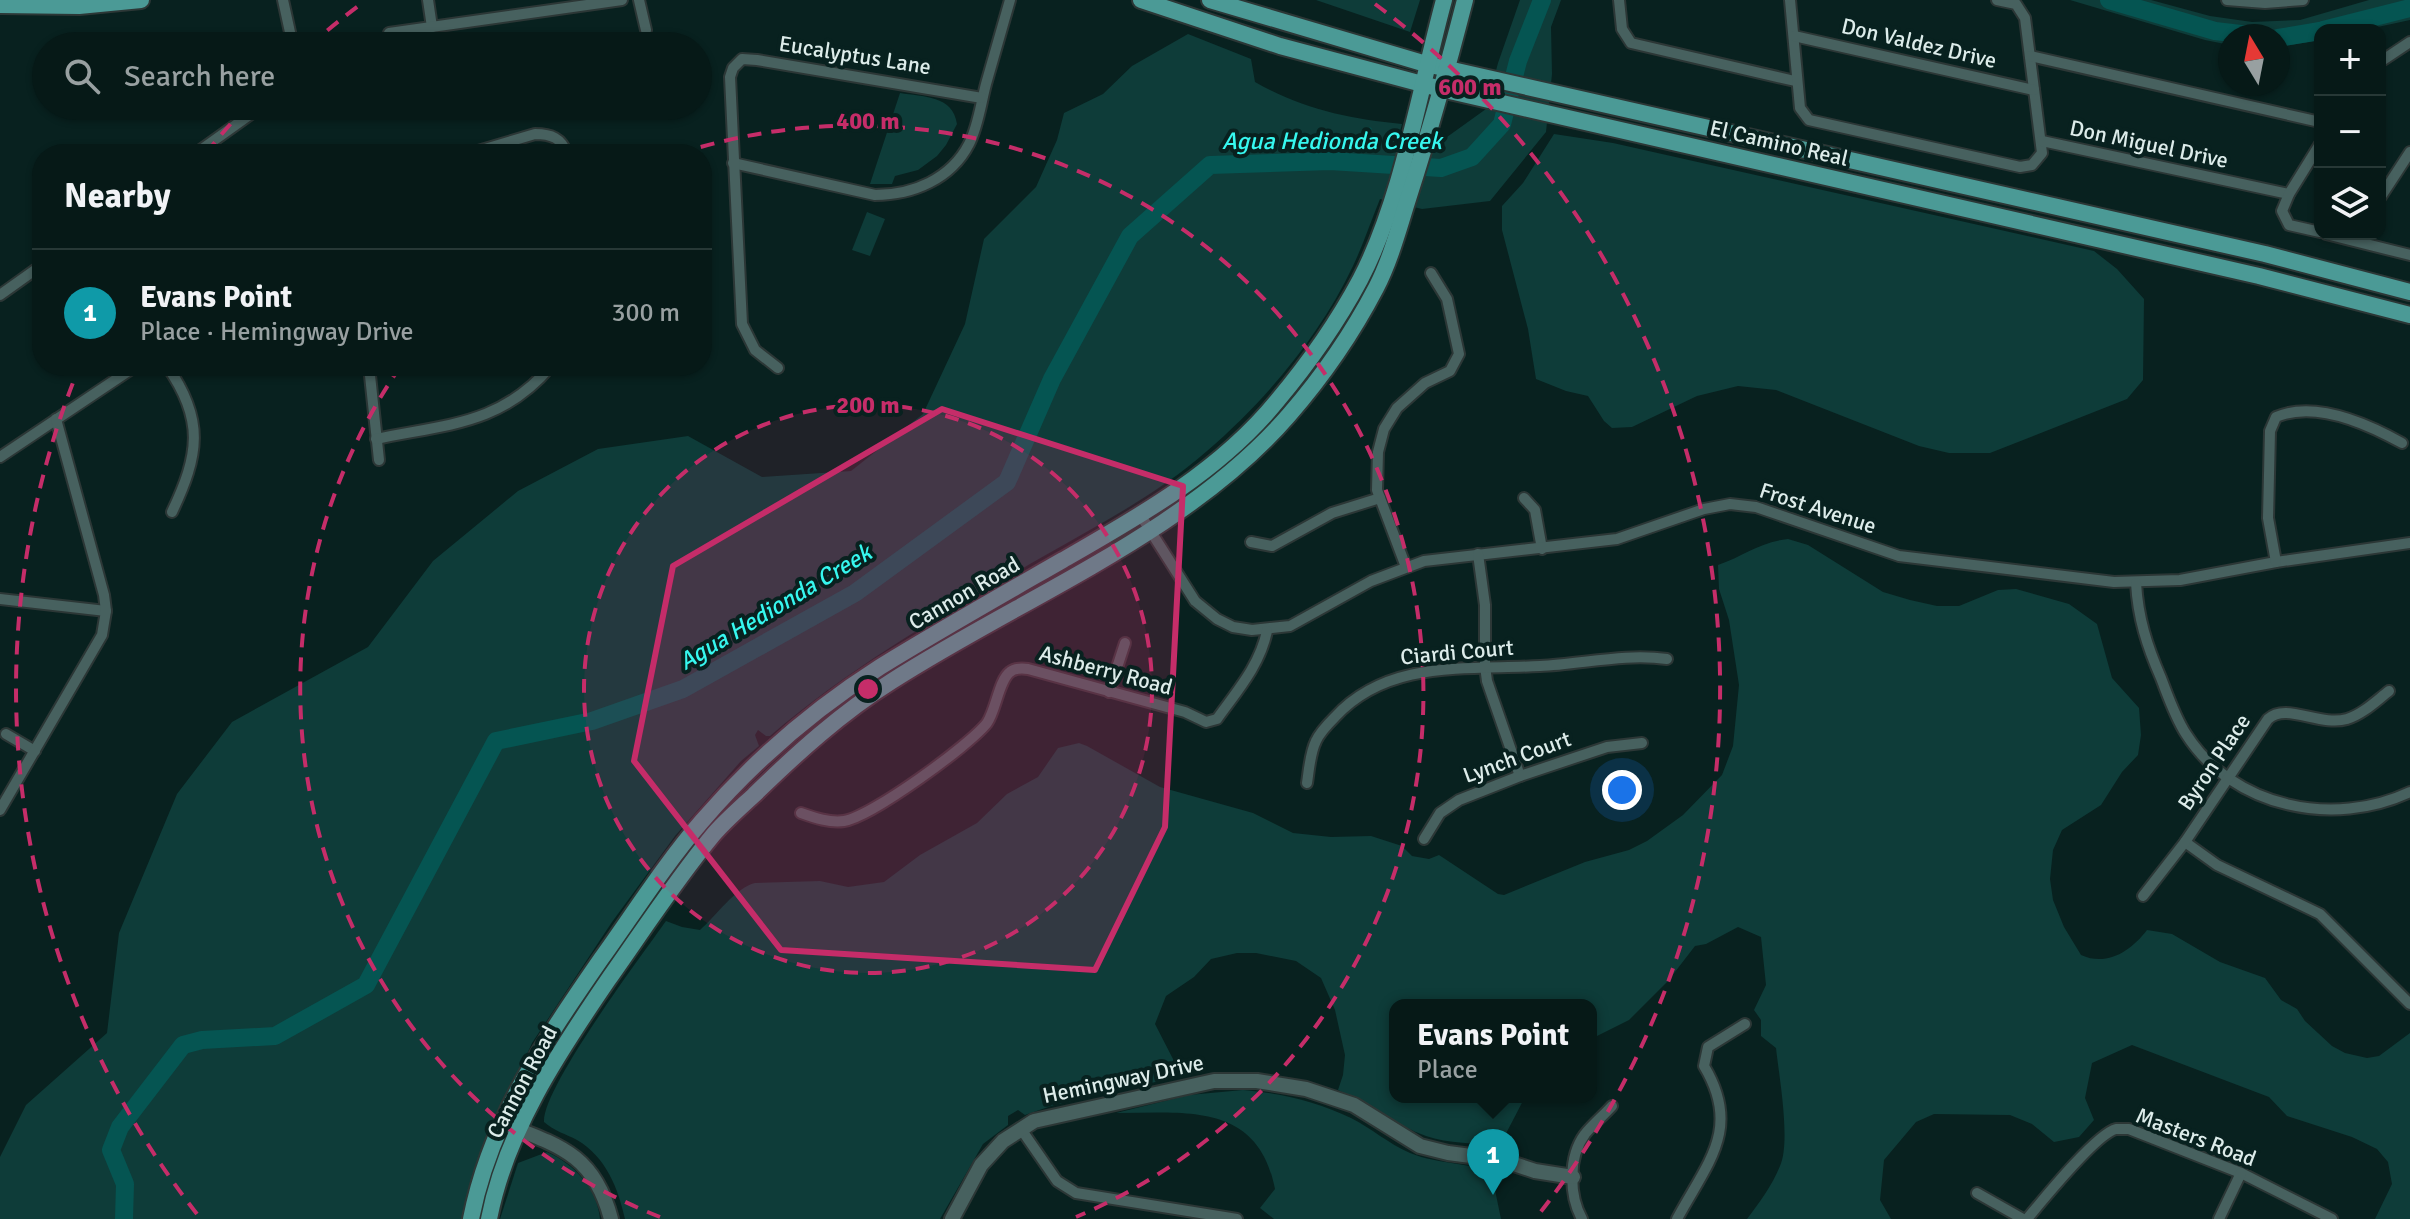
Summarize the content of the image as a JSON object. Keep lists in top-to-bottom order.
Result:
{
  "streets": {
    "main road": ["El Camino Real", "Cannon Road"],
    "street": [
      "Don Valdez Drive",
      "Eucalyptus Lane",
      "Don Miguel Drive",
      "Frost Avenue",
      "Ciardi Court",
      "Ashberry Road",
      "Lynch Court",
      "Byron Place",
      "Hemingway Drive",
      "Masters Road"
    ]
  },
  "crossings": [
    ["Don Valdez Drive", "Don Miguel Drive"],
    ["El Camino Real", "Cannon Road"],
    ["Frost Avenue", "Cannon Road"],
    ["Frost Avenue", "Ashberry Road"]
  ],
  "water": ["Agua Hedionda Creek"],
  "north": "top",
  "page": {
    "map_buttons": ["+", "−"],
    "search": "Search here",
    "heading": "Nearby",
    "list": [
      {
        "mark": "1",
        "name": "Evans Point",
        "note": "Place · Hemingway Drive",
        "value": "300 m"
      }
    ],
    "popup": ["Evans Point", "Place"],
    "pins": "1"
  },
  "rings": ["600 m", "400 m", "200 m"]
}
